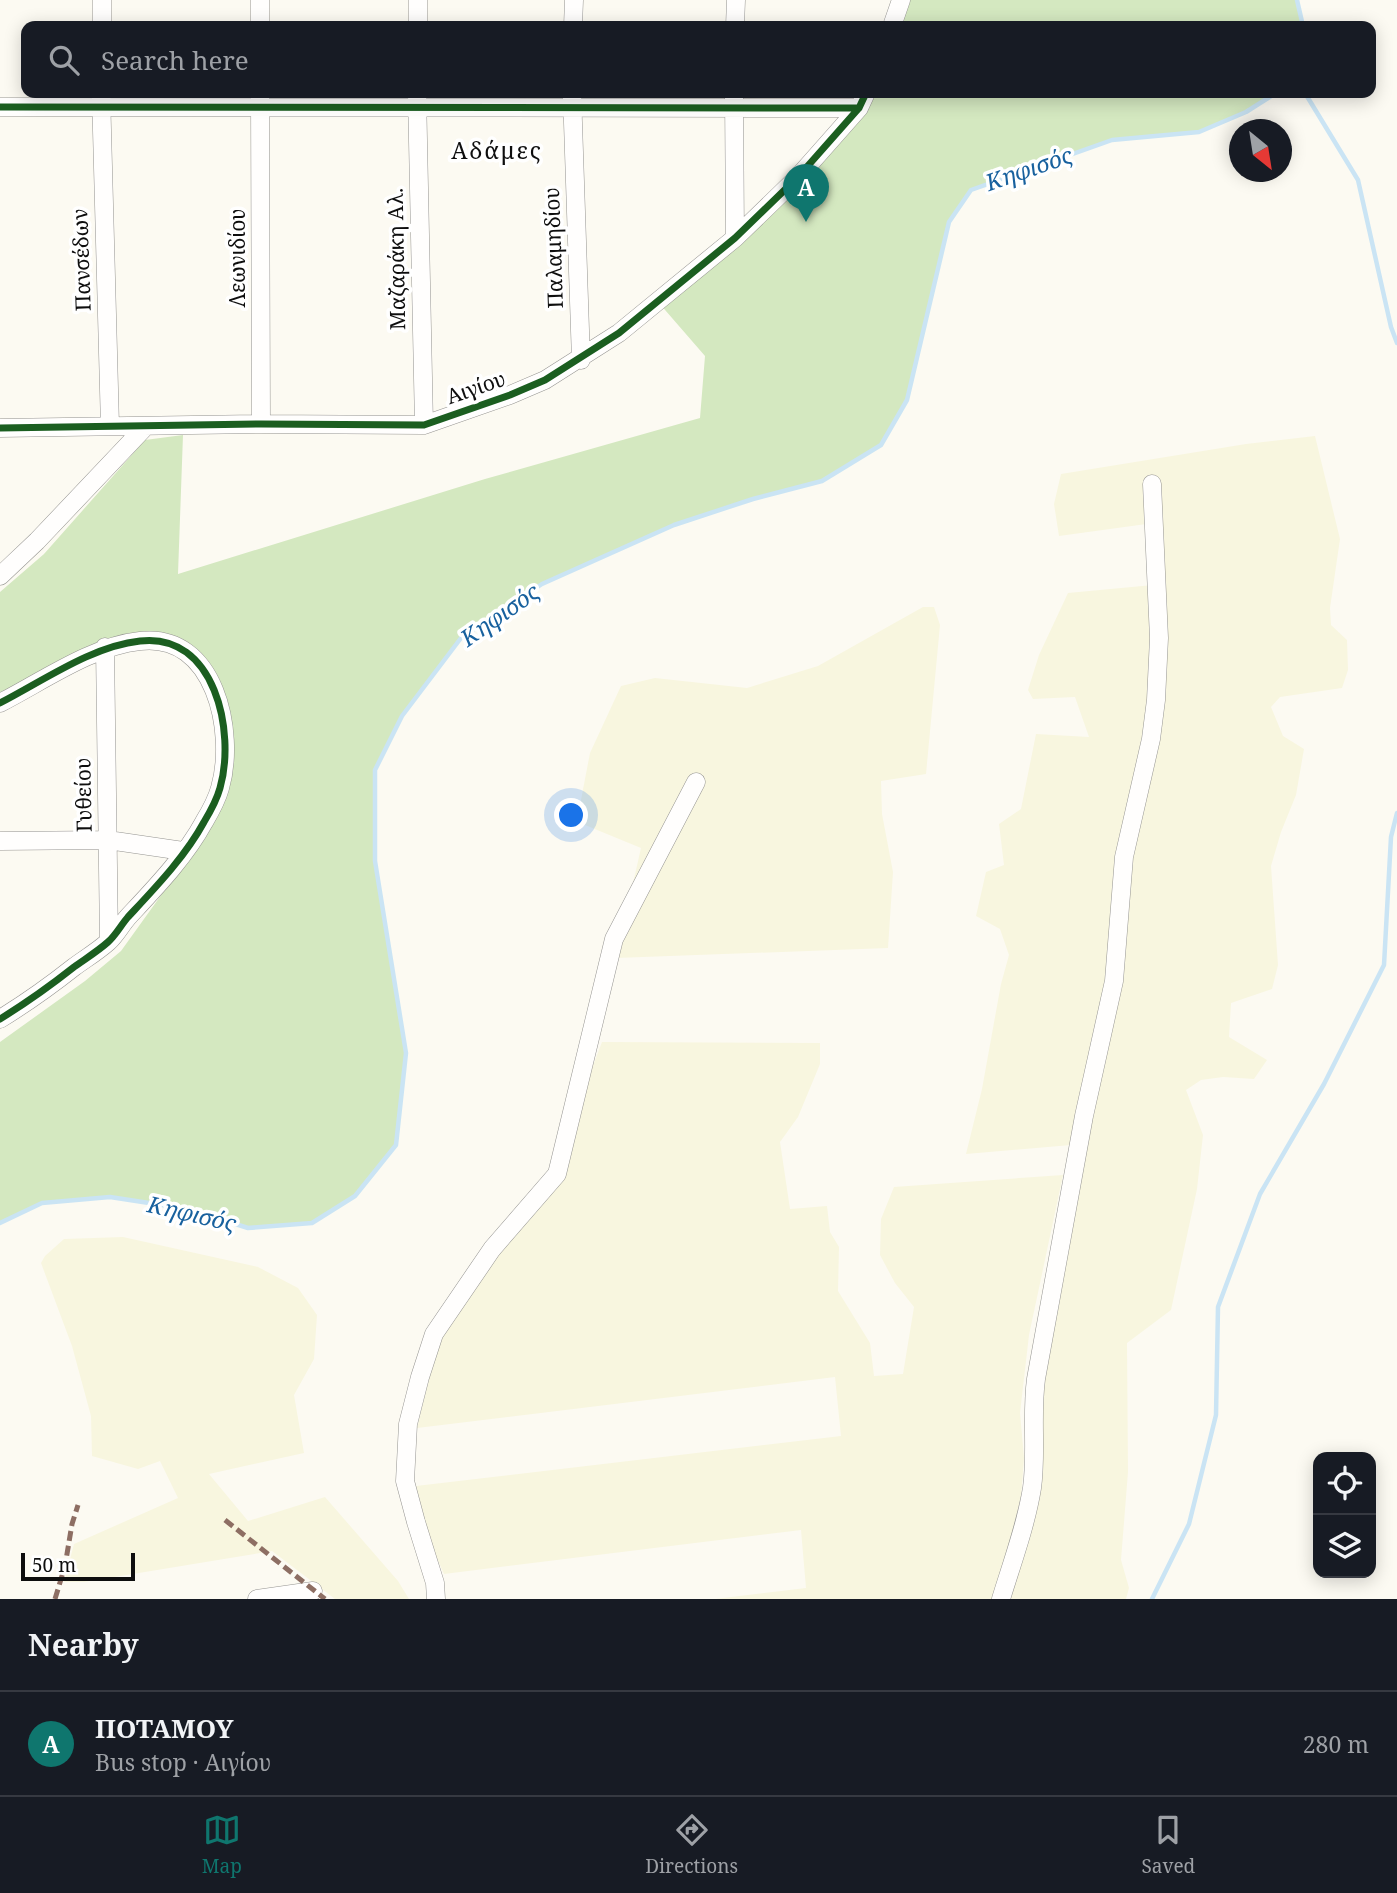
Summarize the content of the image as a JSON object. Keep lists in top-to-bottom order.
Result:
{
  "streets": {
    "street": [
      "Παλαμηδίου",
      "Λεωνιδίου",
      "Μαζαράκη Αλ.",
      "Πανσέδων",
      "Αιγίου",
      "Γυθείου"
    ]
  },
  "crossings": [
    ["Παλαμηδίου", "Αιγίου"],
    ["Λεωνιδίου", "Αιγίου"],
    ["Μαζαράκη Αλ.", "Αιγίου"],
    ["Πανσέδων", "Αιγίου"]
  ],
  "districts": ["Αδάμες"],
  "water": ["Κηφισός"],
  "scale_bar": "50 m",
  "north": "bottom right",
  "page": {
    "search": "Search here",
    "pins": "A",
    "scale": "50 m",
    "heading": "Nearby",
    "list": [
      {
        "mark": "A",
        "name": "ΠΟΤΑΜΟΥ",
        "note": "Bus stop · Αιγίου",
        "value": "280 m"
      }
    ],
    "nav": ["Map", "Directions", "Saved"]
  }
}
